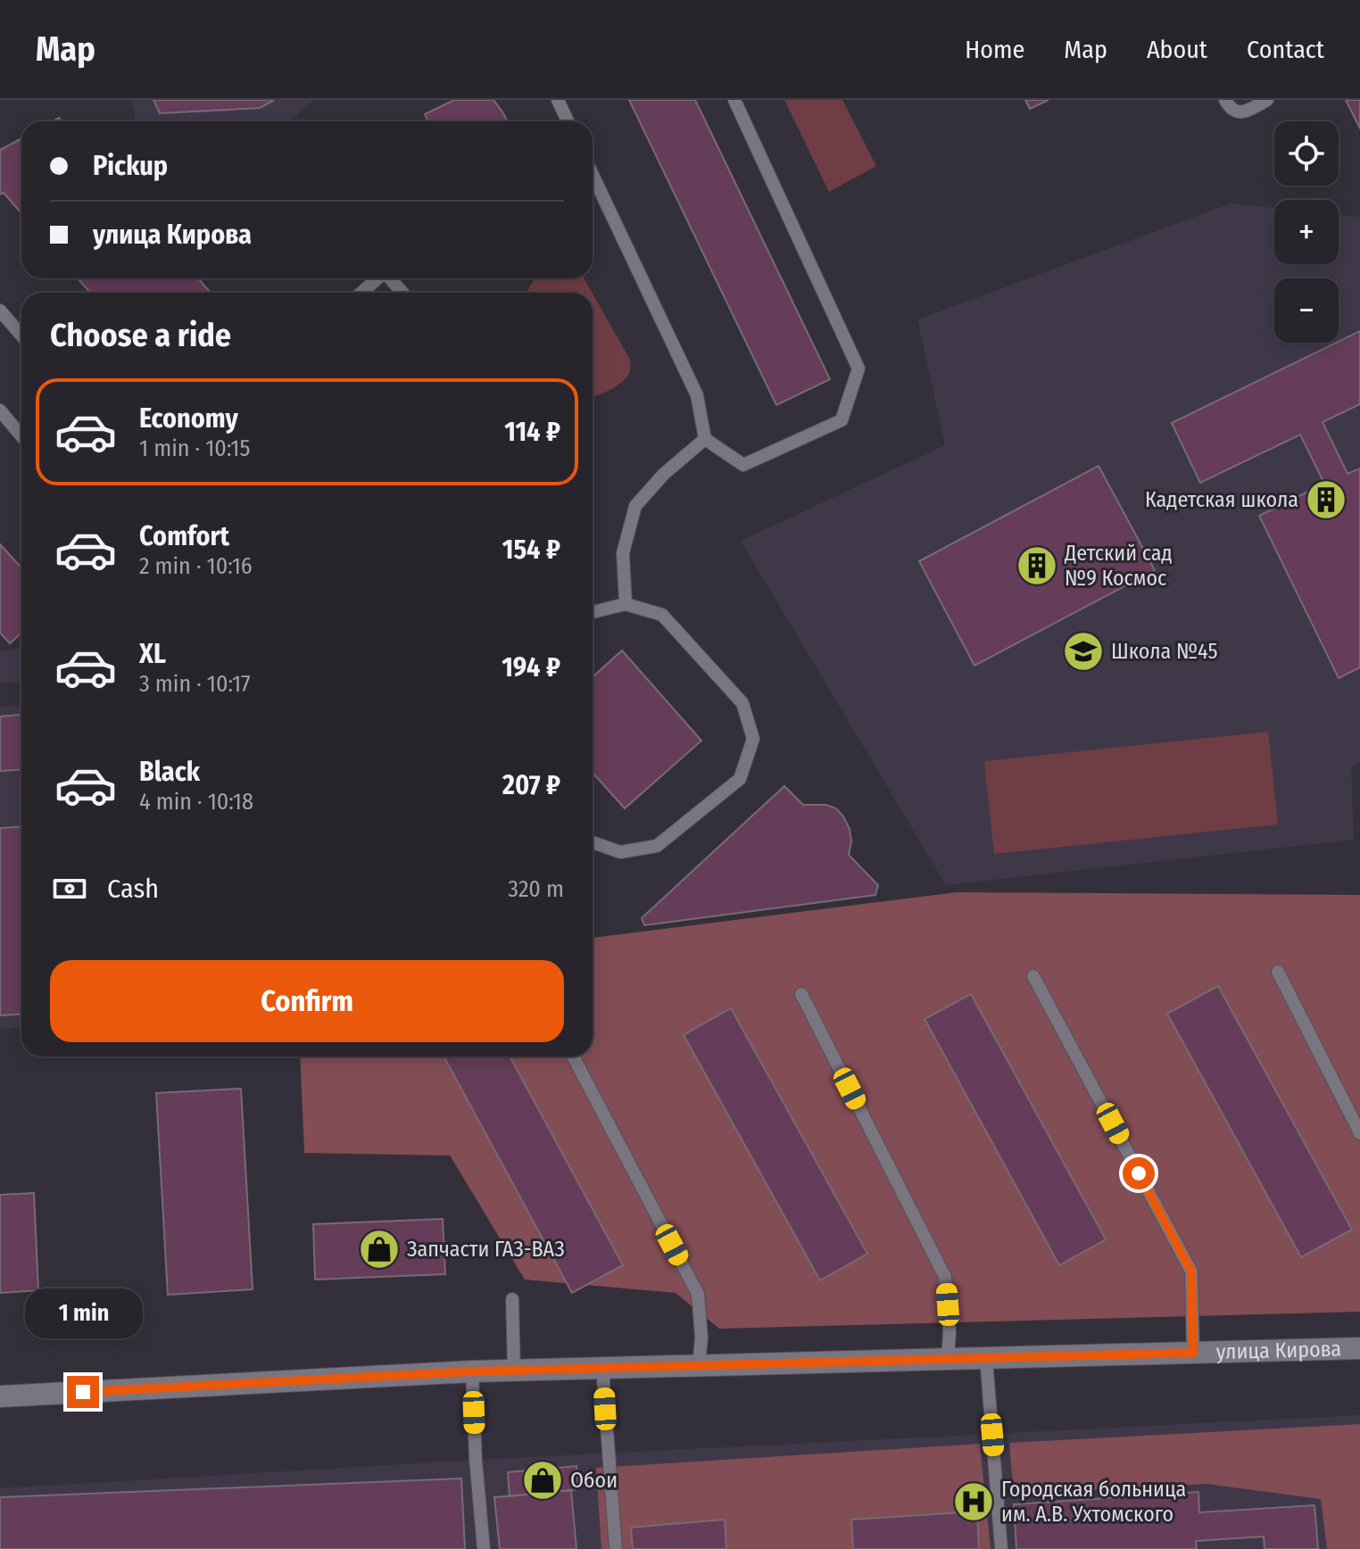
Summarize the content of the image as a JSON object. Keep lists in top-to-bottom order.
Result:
{
  "streets": {
    "main road": ["улица Кирова"]
  },
  "places": {
    "building": ["Кадетская школа", "Детский сад №9 Космос"],
    "school or university": ["Школа №45"],
    "shop": ["Запчасти ГАЗ-ВАЗ", "Обои"],
    "hospital": ["Городская больница им. А.В. Ухтомского"]
  },
  "page": {
    "header": "Map",
    "nav": [
      "Home",
      "Map",
      "About",
      "Contact"
    ],
    "map_buttons": ["+", "−"],
    "banner": ["Pickup", "улица Кирова"],
    "heading": "Choose a ride",
    "list": [
      {
        "name": "Economy",
        "note": "1 min · 10:15",
        "value": "114 ₽"
      },
      {
        "name": "Comfort",
        "note": "2 min · 10:16",
        "value": "154 ₽"
      },
      {
        "name": "XL",
        "note": "3 min · 10:17",
        "value": "194 ₽"
      },
      {
        "name": "Black",
        "note": "4 min · 10:18",
        "value": "207 ₽"
      }
    ],
    "pay": ["Cash", "320 m"],
    "buttons": "Confirm",
    "bubble": "1 min"
  }
}
